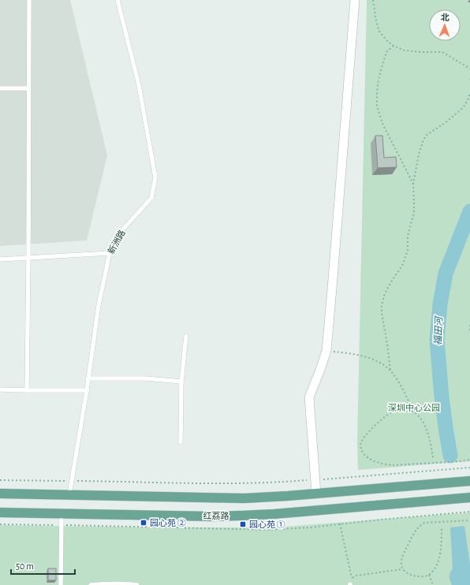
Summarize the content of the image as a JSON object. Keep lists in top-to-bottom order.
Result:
{
  "streets": {
    "main road": ["红荔路"],
    "lane": ["新洲路"]
  },
  "crossings": [
    ["新洲路", "红荔路"]
  ],
  "water": ["福田河"],
  "parks": ["深圳中心公园"],
  "places": {
    "transit": ["园心苑 ②", "园心苑 ①"]
  },
  "scale_bar": "50 m",
  "north": "top"
}
